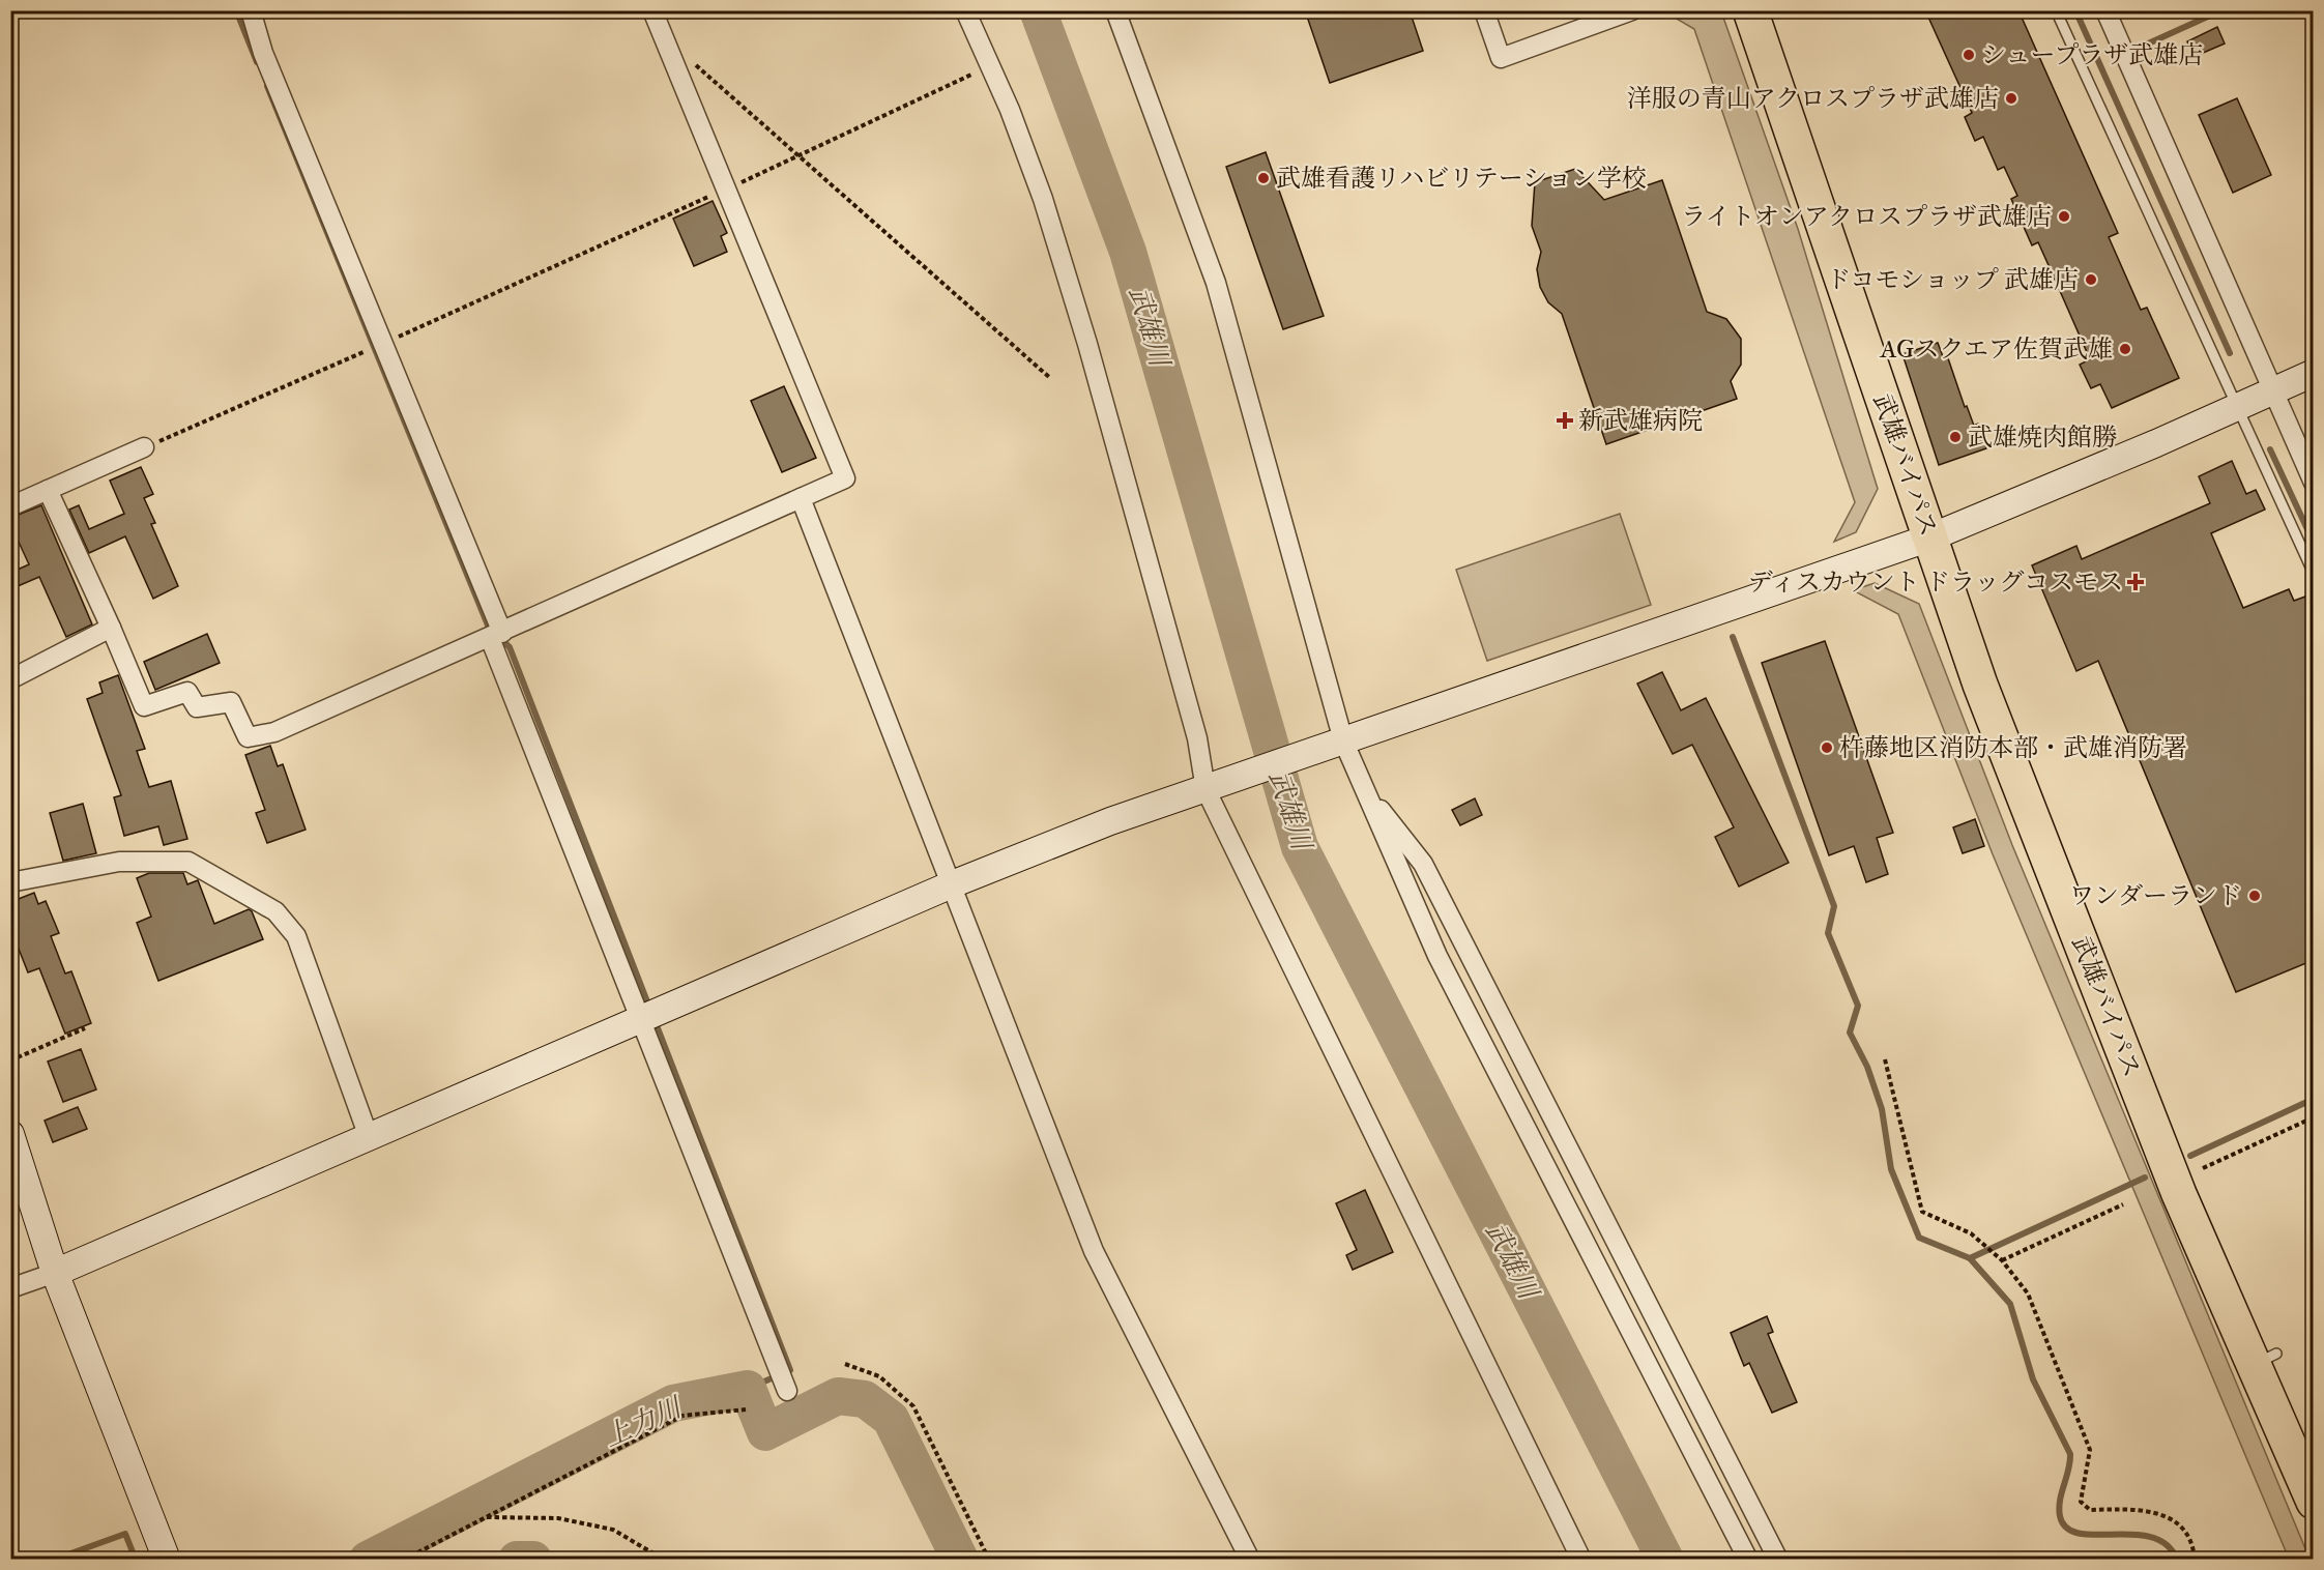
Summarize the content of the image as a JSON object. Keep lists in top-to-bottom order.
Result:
{
  "streets": {
    "highway": ["武雄バイパス"]
  },
  "water": ["武雄川", "上力川"],
  "places": {
    "other": [
      "シュープラザ武雄店",
      "洋服の青山アクロスプラザ武雄店",
      "武雄看護リハビリテーション学校",
      "ライトオンアクロスプラザ武雄店",
      "ドコモショップ 武雄店",
      "AGスクエア佐賀武雄",
      "武雄焼肉館勝",
      "杵藤地区消防本部・武雄消防署",
      "ワンダーランド"
    ],
    "health": ["新武雄病院", "ディスカウント ドラッグコスモス"]
  }
}
